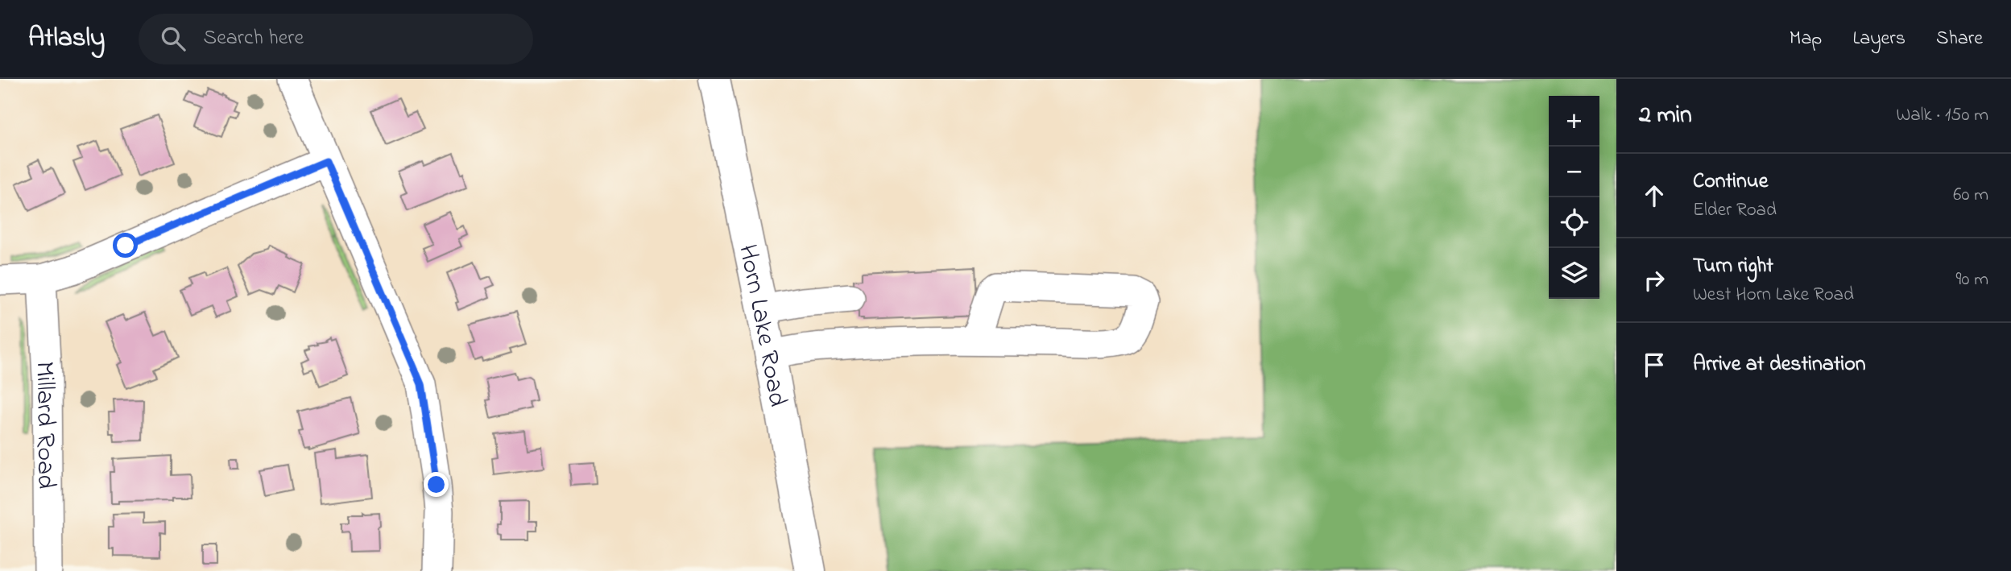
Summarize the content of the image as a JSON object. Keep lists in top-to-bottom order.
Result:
{
  "streets": {
    "main road": ["Horn Lake Road"],
    "street": ["Millard Road"]
  },
  "page": {
    "header": "Atlasly",
    "search": "Search here",
    "nav": ["Map", "Layers", "Share"],
    "heading": ["2 min", "Walk · 150 m"],
    "map_buttons": ["+", "−"],
    "list": [
      ["Continue", "Elder Road", "60 m"],
      ["Turn right", "West Horn Lake Road", "90 m"],
      "Arrive at destination"
    ]
  }
}
